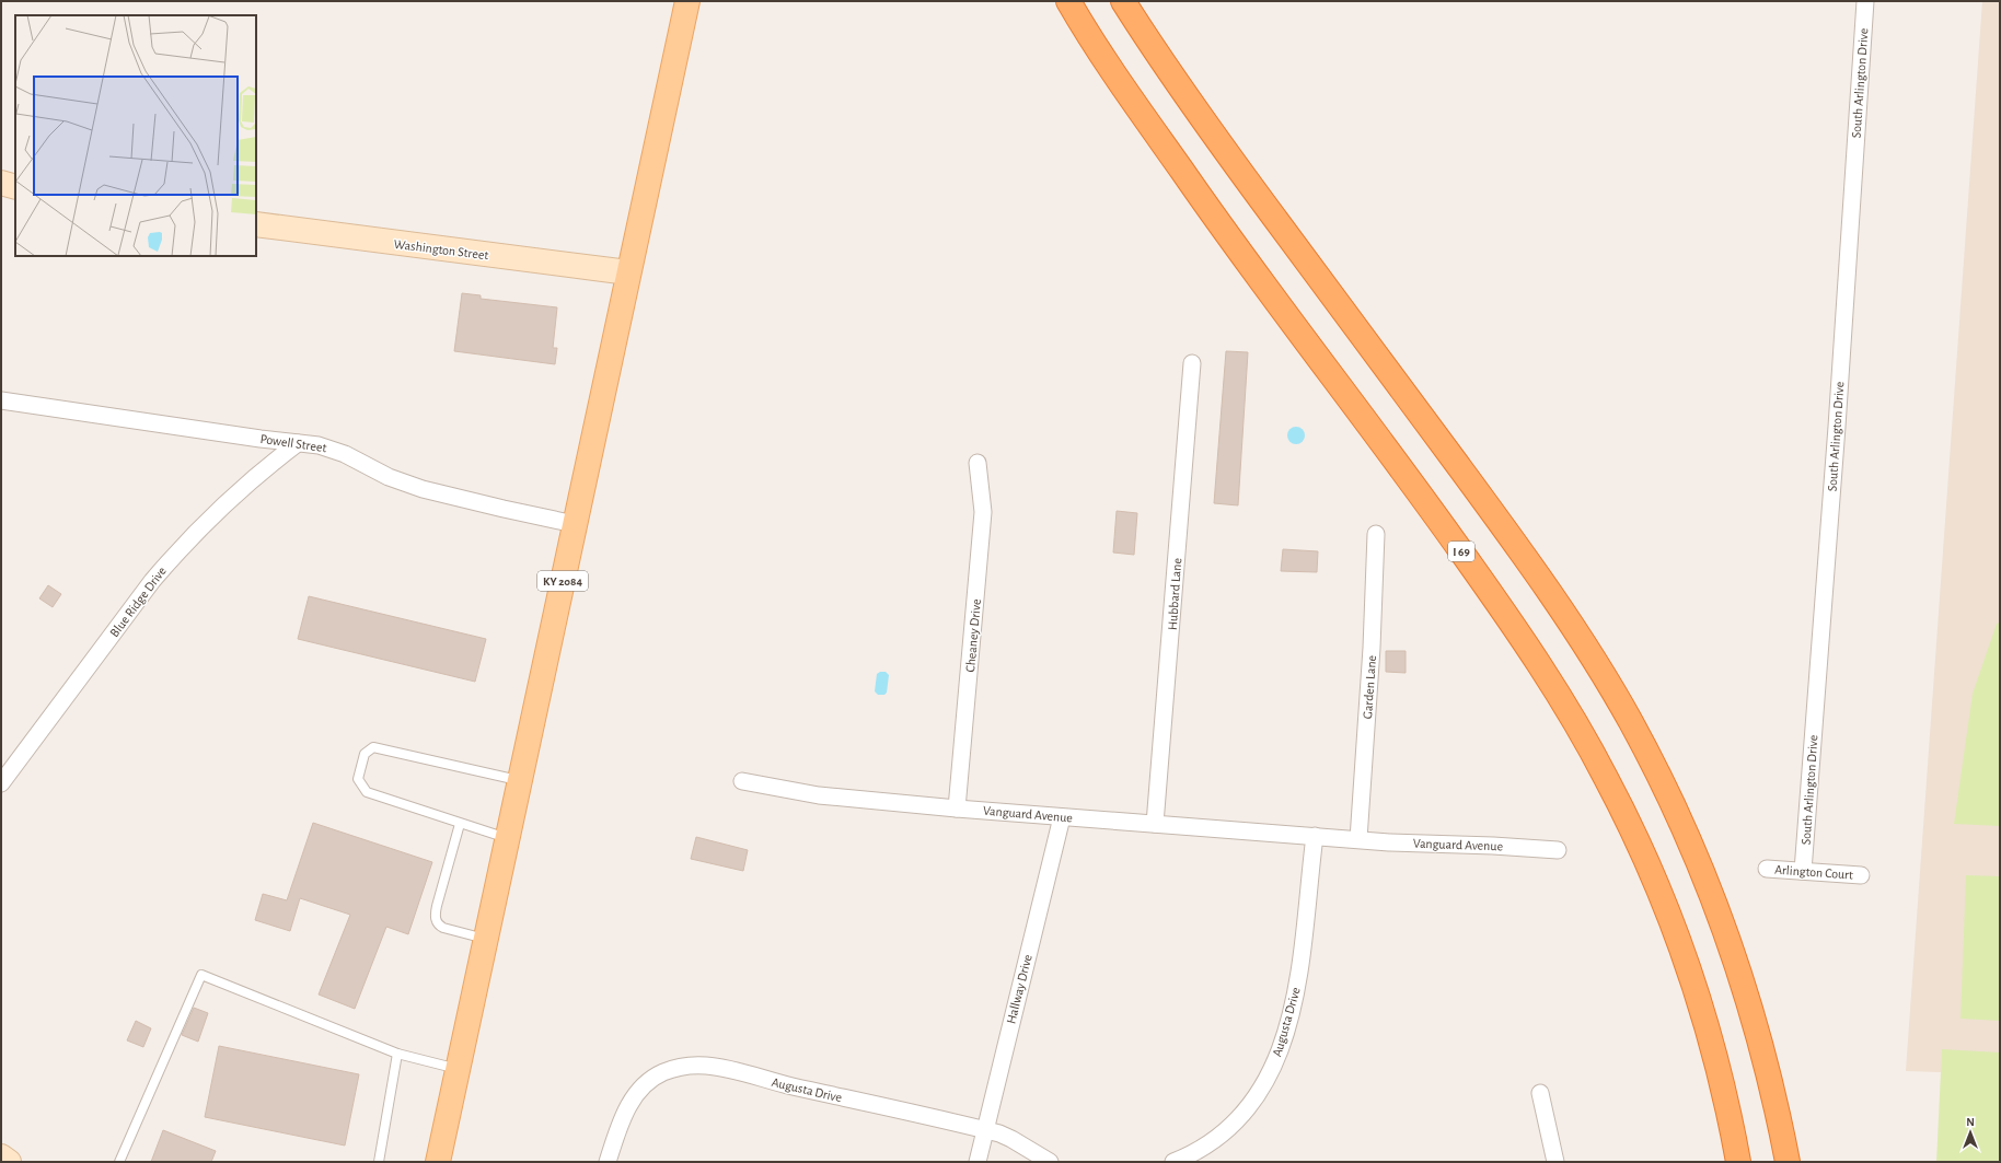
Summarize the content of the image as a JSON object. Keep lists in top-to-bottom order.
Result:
{
  "streets": {
    "highway": ["I 69"],
    "main road": ["KY 2084"],
    "street": [
      "South Arlington Drive",
      "Washington Street",
      "Powell Street",
      "Hubbard Lane",
      "Blue Ridge Drive",
      "Cheaney Drive",
      "Garden Lane",
      "Vanguard Avenue",
      "Arlington Court",
      "Hallway Drive",
      "Augusta Drive"
    ]
  },
  "crossings": [
    ["South Arlington Drive", "Arlington Court"],
    ["Washington Street", "KY 2084"],
    ["Powell Street", "KY 2084"],
    ["Powell Street", "Blue Ridge Drive"],
    ["Hubbard Lane", "Vanguard Avenue"],
    ["Cheaney Drive", "Vanguard Avenue"],
    ["Garden Lane", "Vanguard Avenue"],
    ["Vanguard Avenue", "Hallway Drive"],
    ["Vanguard Avenue", "Augusta Drive"],
    ["Hallway Drive", "Augusta Drive"]
  ],
  "north": "top"
}
